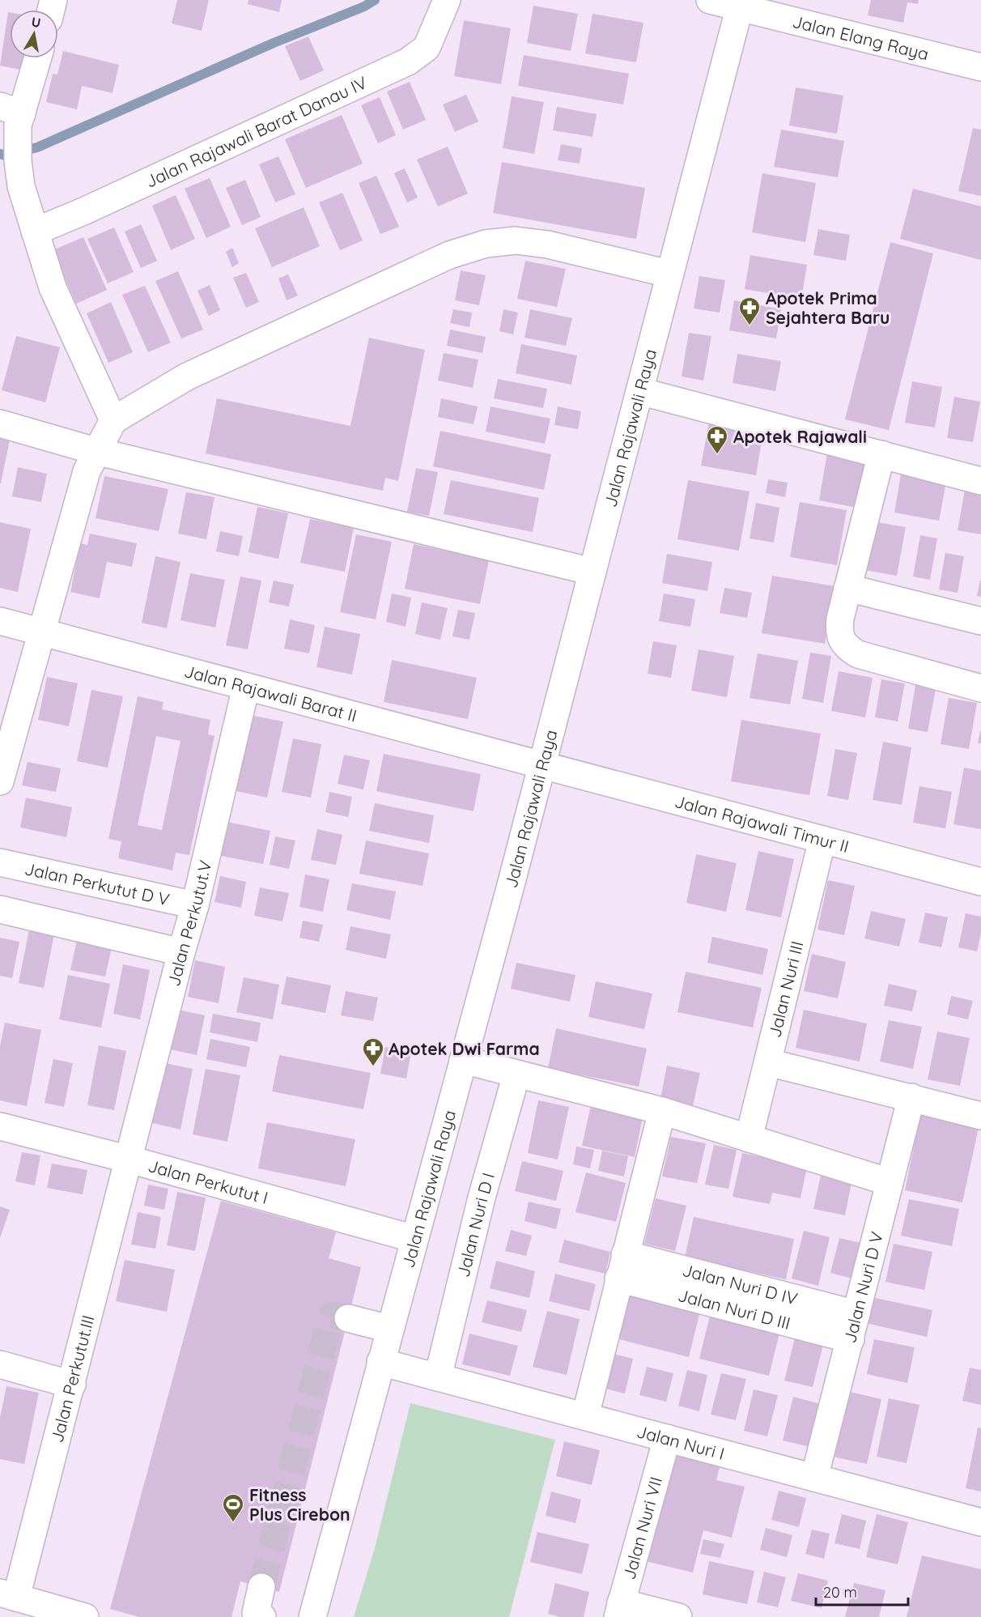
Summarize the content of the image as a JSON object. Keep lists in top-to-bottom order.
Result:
{
  "streets": {
    "street": [
      "Jalan Elang Raya",
      "Jalan Rajawali Barat Danau IV",
      "Jalan Rajawali Raya",
      "Jalan Rajawali Barat II",
      "Jalan Rajawali Timur II",
      "Jalan Perkutut D V",
      "Jalan Perkutut.V",
      "Jalan Nuri III",
      "Jalan Perkutut I",
      "Jalan Nuri D I",
      "Jalan Nuri D IV",
      "Jalan Nuri D V",
      "Jalan Perkutut.III",
      "Jalan Nuri I",
      "Jalan Nuri VII"
    ]
  },
  "crossings": [
    ["Jalan Elang Raya", "Jalan Rajawali Raya"],
    ["Jalan Rajawali Raya", "Jalan Rajawali Barat II"],
    ["Jalan Rajawali Raya", "Jalan Rajawali Timur II"],
    ["Jalan Rajawali Raya", "Jalan Perkutut I"],
    ["Jalan Rajawali Raya", "Jalan Nuri I"],
    ["Jalan Rajawali Barat II", "Jalan Rajawali Timur II"],
    ["Jalan Rajawali Barat II", "Jalan Perkutut.V"],
    ["Jalan Rajawali Timur II", "Jalan Nuri III"],
    ["Jalan Perkutut D V", "Jalan Perkutut.V"],
    ["Jalan Perkutut.V", "Jalan Perkutut I"],
    ["Jalan Perkutut.V", "Jalan Perkutut.III"],
    ["Jalan Perkutut I", "Jalan Perkutut.III"],
    ["Jalan Nuri D I", "Jalan Nuri I"],
    ["Jalan Nuri D IV", "Jalan Nuri D V"],
    ["Jalan Nuri D V", "Jalan Nuri I"],
    ["Jalan Nuri I", "Jalan Nuri VII"]
  ],
  "places": {
    "pharmacy": ["Apotek Prima Sejahtera Baru", "Apotek Rajawali", "Apotek Dwi Farma"],
    "sports": ["Fitness Plus Cirebon"]
  },
  "scale_bar": "20 m",
  "north": "top"
}
